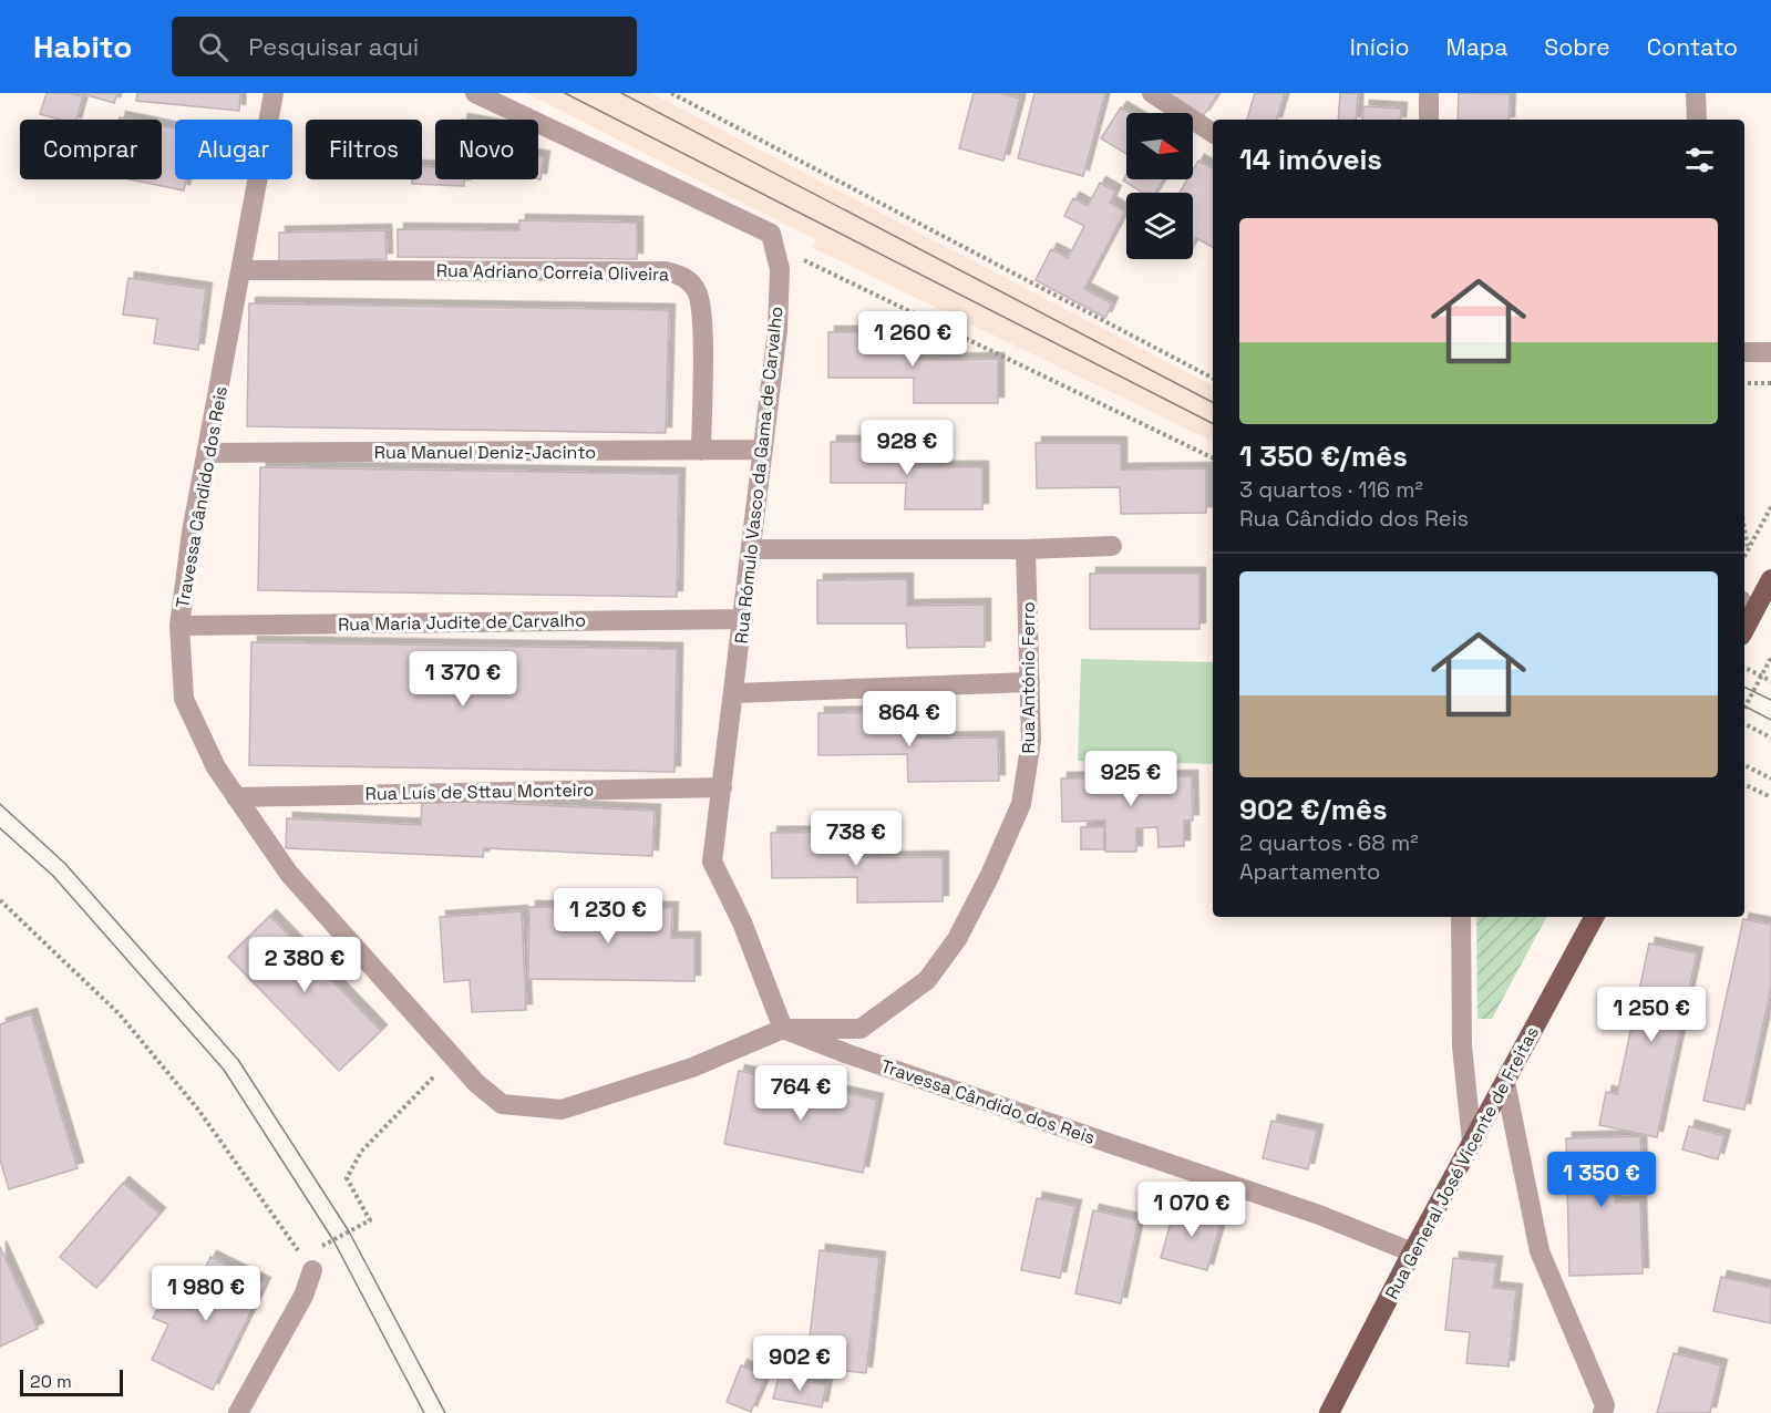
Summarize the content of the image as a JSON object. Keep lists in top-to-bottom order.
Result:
{
  "streets": {
    "main road": ["Rua General José Vicente de Freitas"],
    "street": [
      "Rua Adriano Correia Oliveira",
      "Rua Manuel Deniz-Jacinto",
      "Rua Rómulo Vasco da Gama de Carvalho",
      "Travessa Cândido dos Reis",
      "Rua Maria Judite de Carvalho",
      "Rua António Ferro",
      "Rua Luís de Sttau Monteiro"
    ]
  },
  "crossings": [
    ["Rua Adriano Correia Oliveira", "Rua Manuel Deniz-Jacinto"],
    ["Rua Adriano Correia Oliveira", "Travessa Cândido dos Reis"],
    ["Rua Manuel Deniz-Jacinto", "Rua Rómulo Vasco da Gama de Carvalho"],
    ["Rua Manuel Deniz-Jacinto", "Travessa Cândido dos Reis"],
    ["Rua Rómulo Vasco da Gama de Carvalho", "Travessa Cândido dos Reis"],
    ["Rua Rómulo Vasco da Gama de Carvalho", "Rua Maria Judite de Carvalho"],
    ["Rua Rómulo Vasco da Gama de Carvalho", "Rua António Ferro"],
    ["Rua Rómulo Vasco da Gama de Carvalho", "Rua Luís de Sttau Monteiro"],
    ["Travessa Cândido dos Reis", "Rua Maria Judite de Carvalho"],
    ["Travessa Cândido dos Reis", "Rua António Ferro"],
    ["Travessa Cândido dos Reis", "Rua Luís de Sttau Monteiro"],
    ["Travessa Cândido dos Reis", "Rua General José Vicente de Freitas"]
  ],
  "scale_bar": "20 m",
  "north": "right",
  "page": {
    "header": "Habito",
    "search": "Pesquisar aqui",
    "nav": [
      "Início",
      "Mapa",
      "Sobre",
      "Contato"
    ],
    "chip": [
      "Comprar",
      "Alugar",
      "Filtros",
      "Novo"
    ],
    "heading": "14 imóveis",
    "list": [
      {
        "name": "1 350 €/mês",
        "note": "3 quartos · 116 m² · Rua Cândido dos Reis"
      },
      {
        "name": "902 €/mês",
        "note": "2 quartos · 68 m² · Apartamento"
      }
    ],
    "price": [
      "1 260 €",
      "928 €",
      "1 370 €",
      "864 €",
      "925 €",
      "738 €",
      "1 230 €",
      "2 380 €",
      "1 250 €",
      "764 €",
      "1 350 €",
      "1 070 €",
      "1 980 €",
      "902 €"
    ],
    "scale": "20 m"
  }
}
